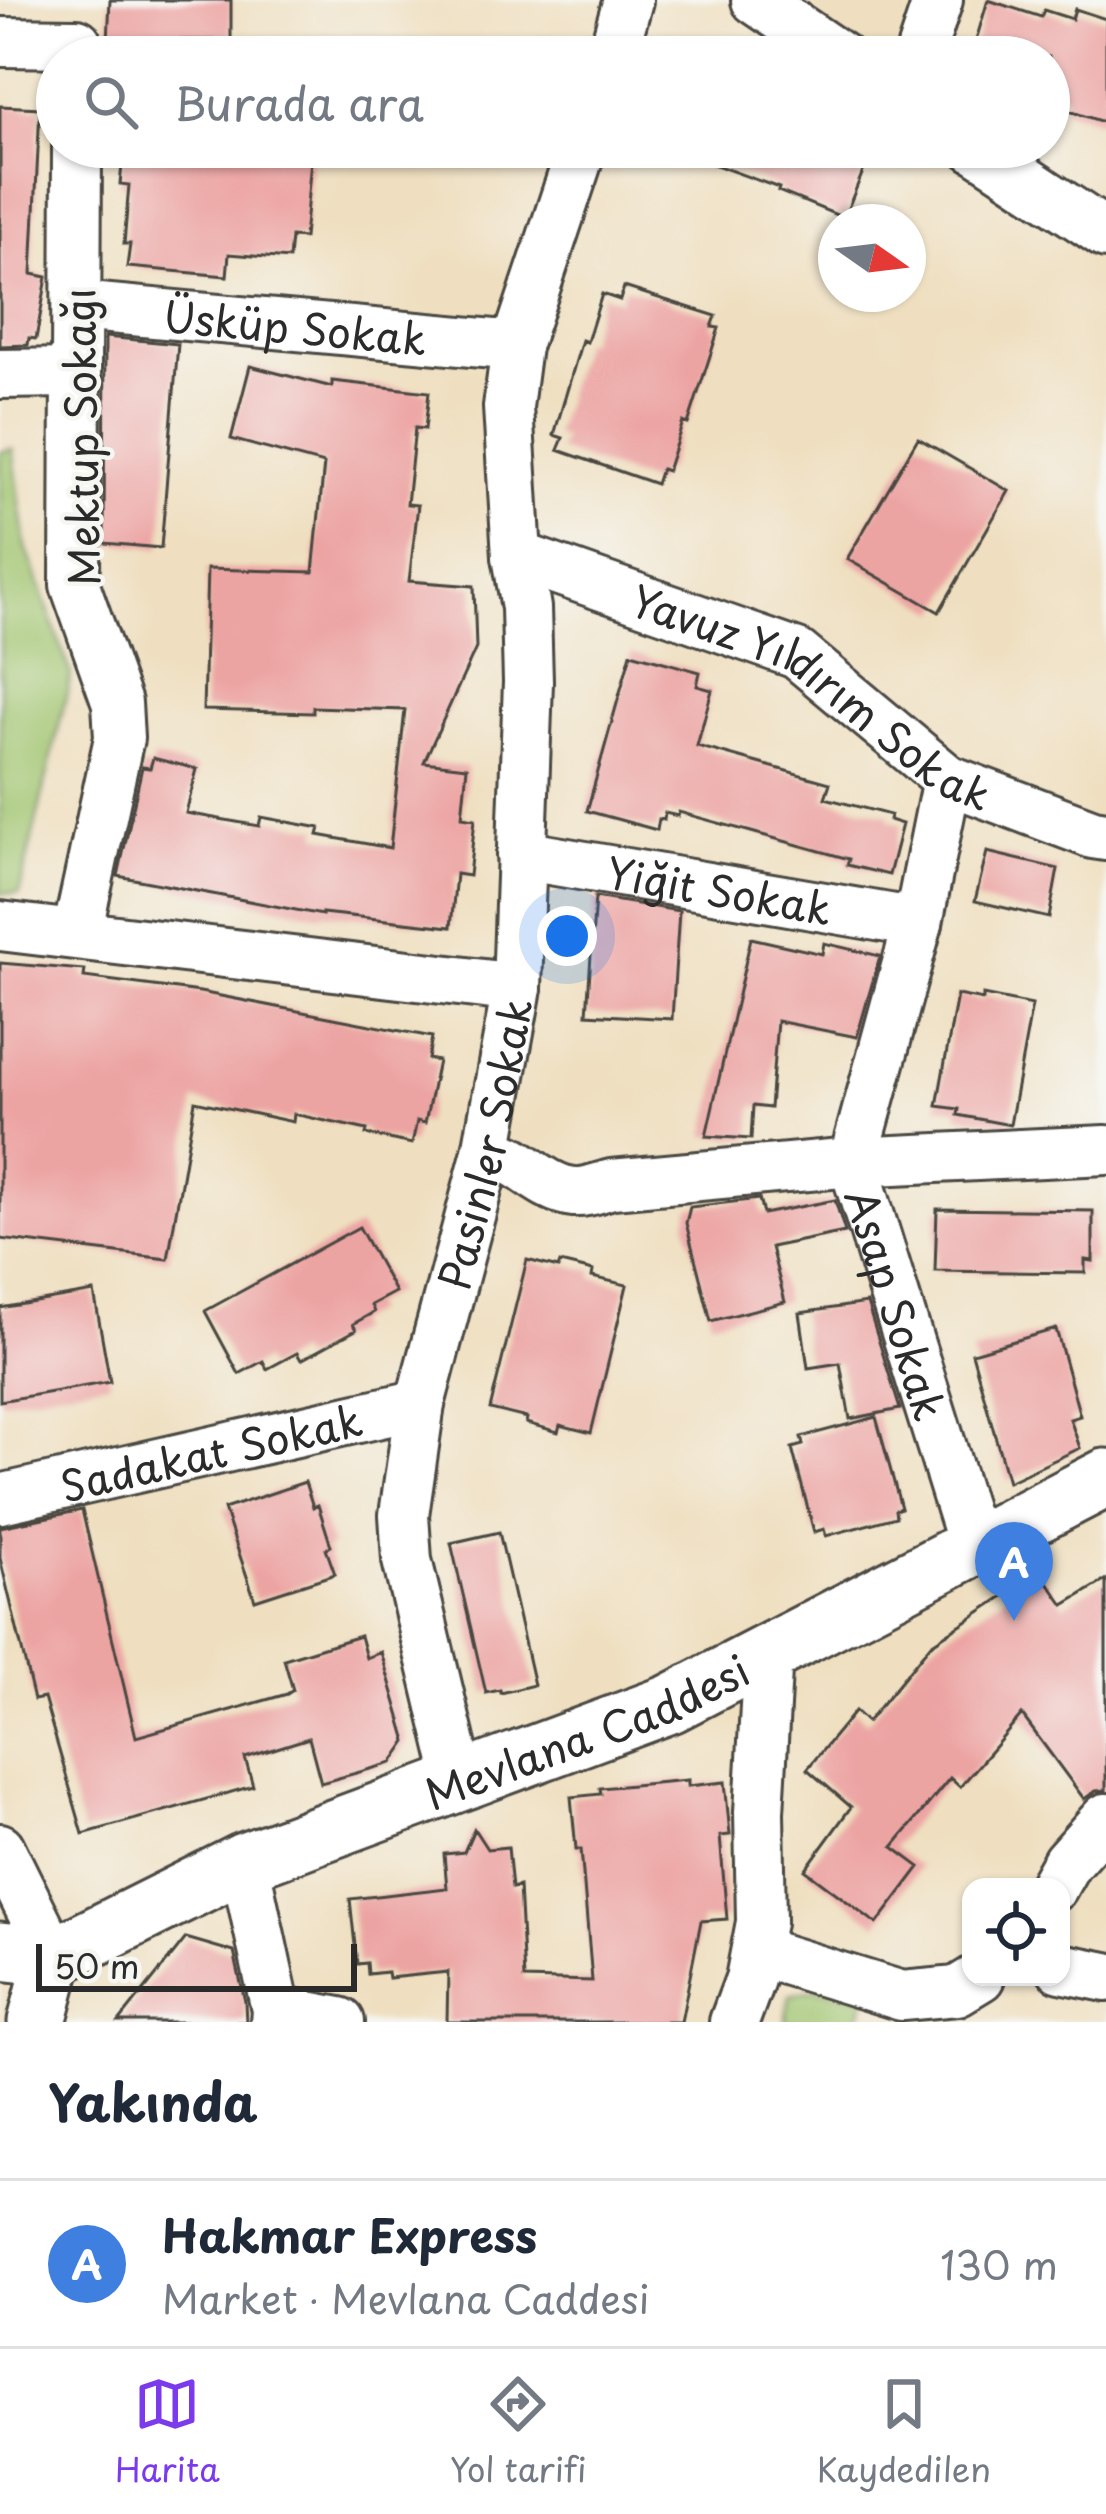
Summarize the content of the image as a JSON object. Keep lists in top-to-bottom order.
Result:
{
  "streets": {
    "street": [
      "Üsküp Sokak",
      "Mektup Sokağı",
      "Yavuz Yıldırım Sokak",
      "Yiğit Sokak",
      "Pasinler Sokak",
      "Asap Sokak",
      "Sadakat Sokak",
      "Mevlana Caddesi"
    ]
  },
  "crossings": [
    ["Üsküp Sokak", "Mektup Sokağı"],
    ["Üsküp Sokak", "Pasinler Sokak"],
    ["Yavuz Yıldırım Sokak", "Pasinler Sokak"],
    ["Yavuz Yıldırım Sokak", "Asap Sokak"],
    ["Yiğit Sokak", "Pasinler Sokak"],
    ["Yiğit Sokak", "Asap Sokak"],
    ["Pasinler Sokak", "Sadakat Sokak"],
    ["Pasinler Sokak", "Mevlana Caddesi"],
    ["Asap Sokak", "Mevlana Caddesi"]
  ],
  "scale_bar": "50 m",
  "north": "right",
  "page": {
    "search": "Burada ara",
    "pins": "A",
    "scale": "50 m",
    "heading": "Yakında",
    "list": [
      {
        "mark": "A",
        "name": "Hakmar Express",
        "note": "Market · Mevlana Caddesi",
        "value": "130 m"
      }
    ],
    "nav": ["Harita", "Yol tarifi", "Kaydedilen"]
  }
}
